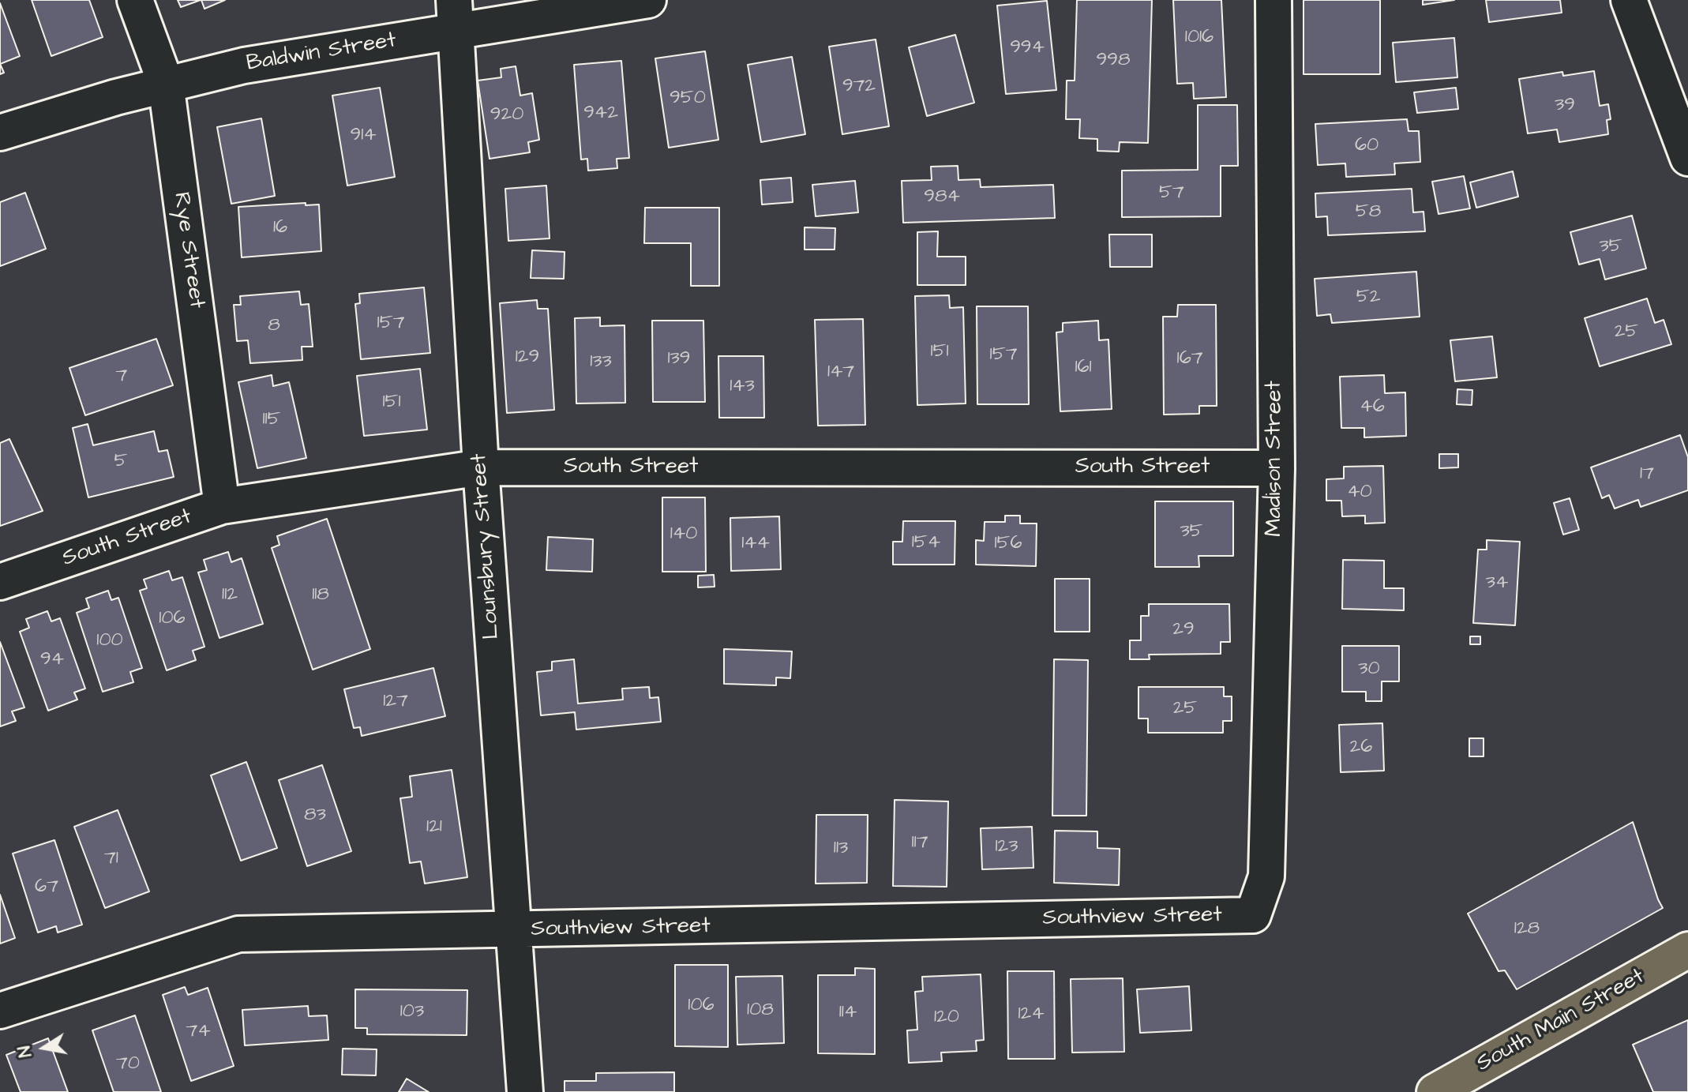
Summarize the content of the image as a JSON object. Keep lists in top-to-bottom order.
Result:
{
  "streets": {
    "main road": ["South Main Street"],
    "street": [
      "Baldwin Street",
      "Rye Street",
      "Madison Street",
      "South Street",
      "Lounsbury Street",
      "Southview Street"
    ]
  },
  "crossings": [
    ["Baldwin Street", "Rye Street"],
    ["Baldwin Street", "Lounsbury Street"],
    ["Rye Street", "South Street"],
    ["Madison Street", "South Street"],
    ["Madison Street", "Southview Street"],
    ["South Street", "Lounsbury Street"],
    ["Lounsbury Street", "Southview Street"]
  ],
  "house_numbers": [
    "1016",
    "994",
    "998",
    "972",
    "950",
    "39",
    "942",
    "920",
    "914",
    "60",
    "57",
    "984",
    "58",
    "16",
    "35",
    "52",
    "157",
    "8",
    "25",
    "151",
    "157",
    "129",
    "139",
    "167",
    "133",
    "161",
    "147",
    "7",
    "143",
    "151",
    "46",
    "115",
    "5",
    "17",
    "40",
    "35",
    "140",
    "154",
    "144",
    "156",
    "34",
    "112",
    "118",
    "106",
    "29",
    "100",
    "94",
    "30",
    "127",
    "25",
    "26",
    "83",
    "121",
    "117",
    "123",
    "113",
    "71",
    "67",
    "128",
    "106",
    "108",
    "103",
    "114",
    "124",
    "120",
    "74",
    "70"
  ],
  "north": "left"
}
